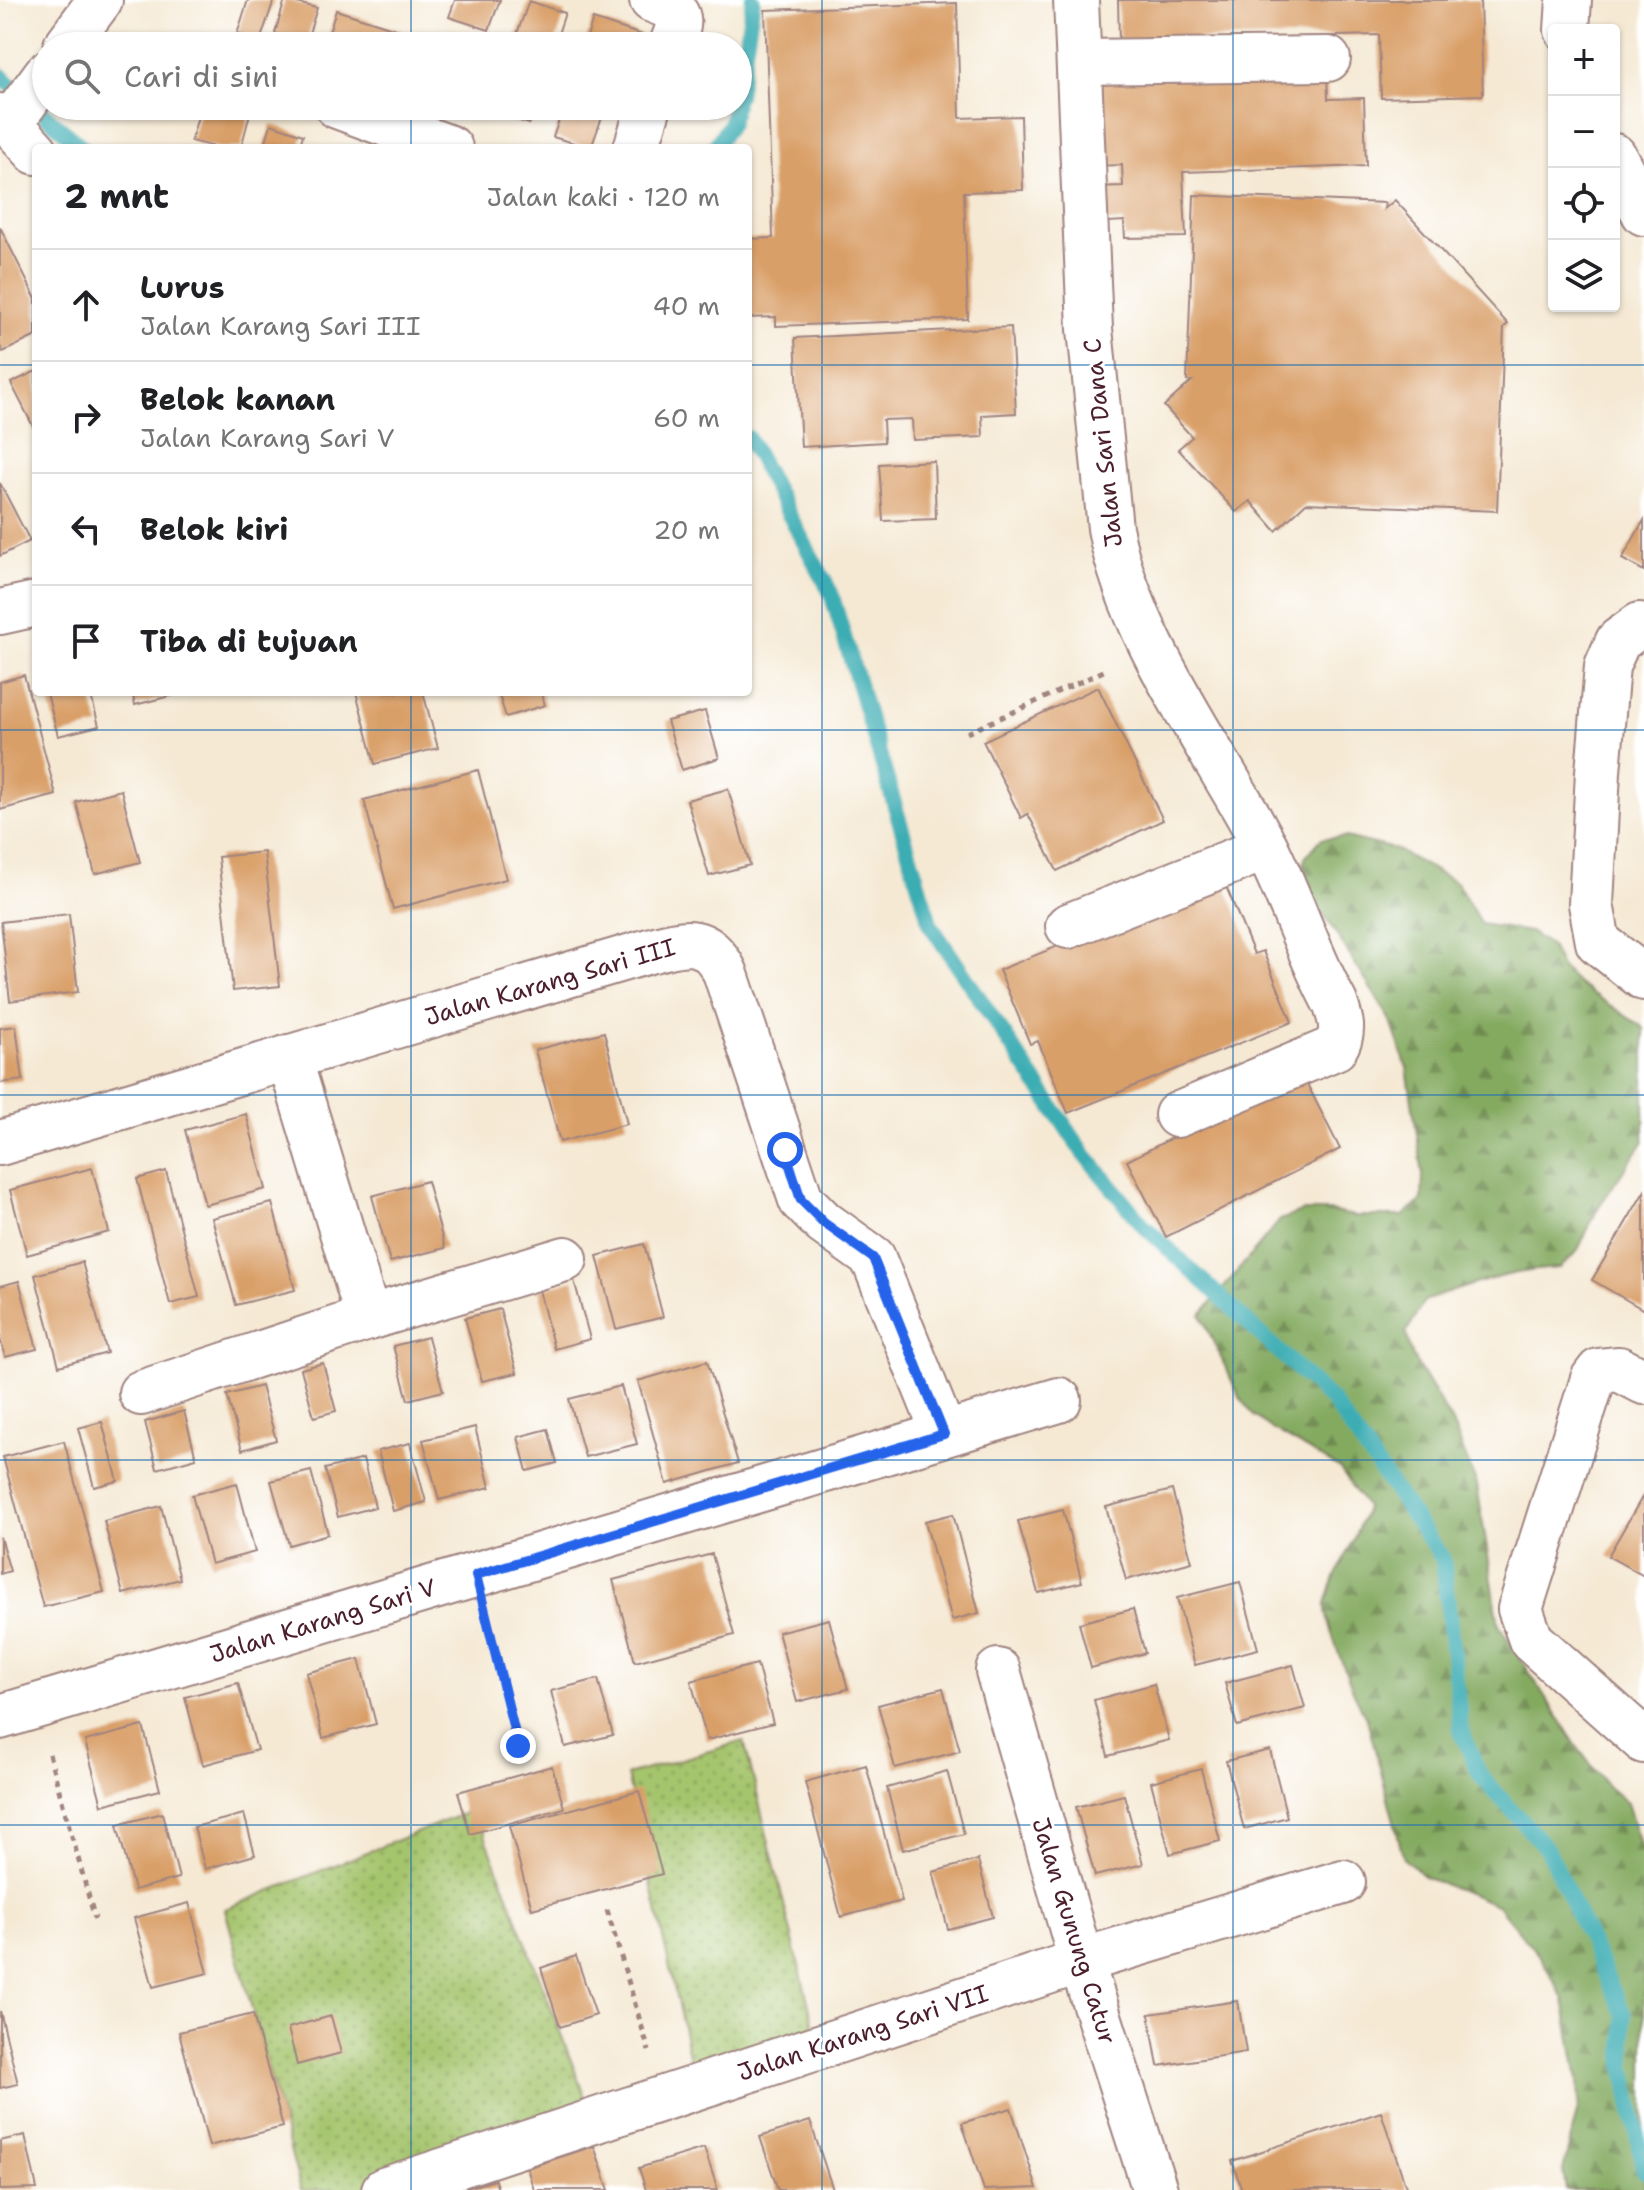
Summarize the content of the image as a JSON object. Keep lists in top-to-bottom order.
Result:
{
  "streets": {
    "street": [
      "Jalan Sari Dana C",
      "Jalan Karang Sari III",
      "Jalan Karang Sari V",
      "Jalan Gunung Catur",
      "Jalan Karang Sari VII"
    ]
  },
  "crossings": [
    ["Jalan Karang Sari III", "Jalan Karang Sari V"],
    ["Jalan Gunung Catur", "Jalan Karang Sari VII"]
  ],
  "page": {
    "map_buttons": ["+", "−"],
    "search": "Cari di sini",
    "heading": ["2 mnt", "Jalan kaki · 120 m"],
    "list": [
      ["Lurus", "Jalan Karang Sari III", "40 m"],
      ["Belok kanan", "Jalan Karang Sari V", "60 m"],
      ["Belok kiri", "20 m"],
      "Tiba di tujuan"
    ]
  }
}
